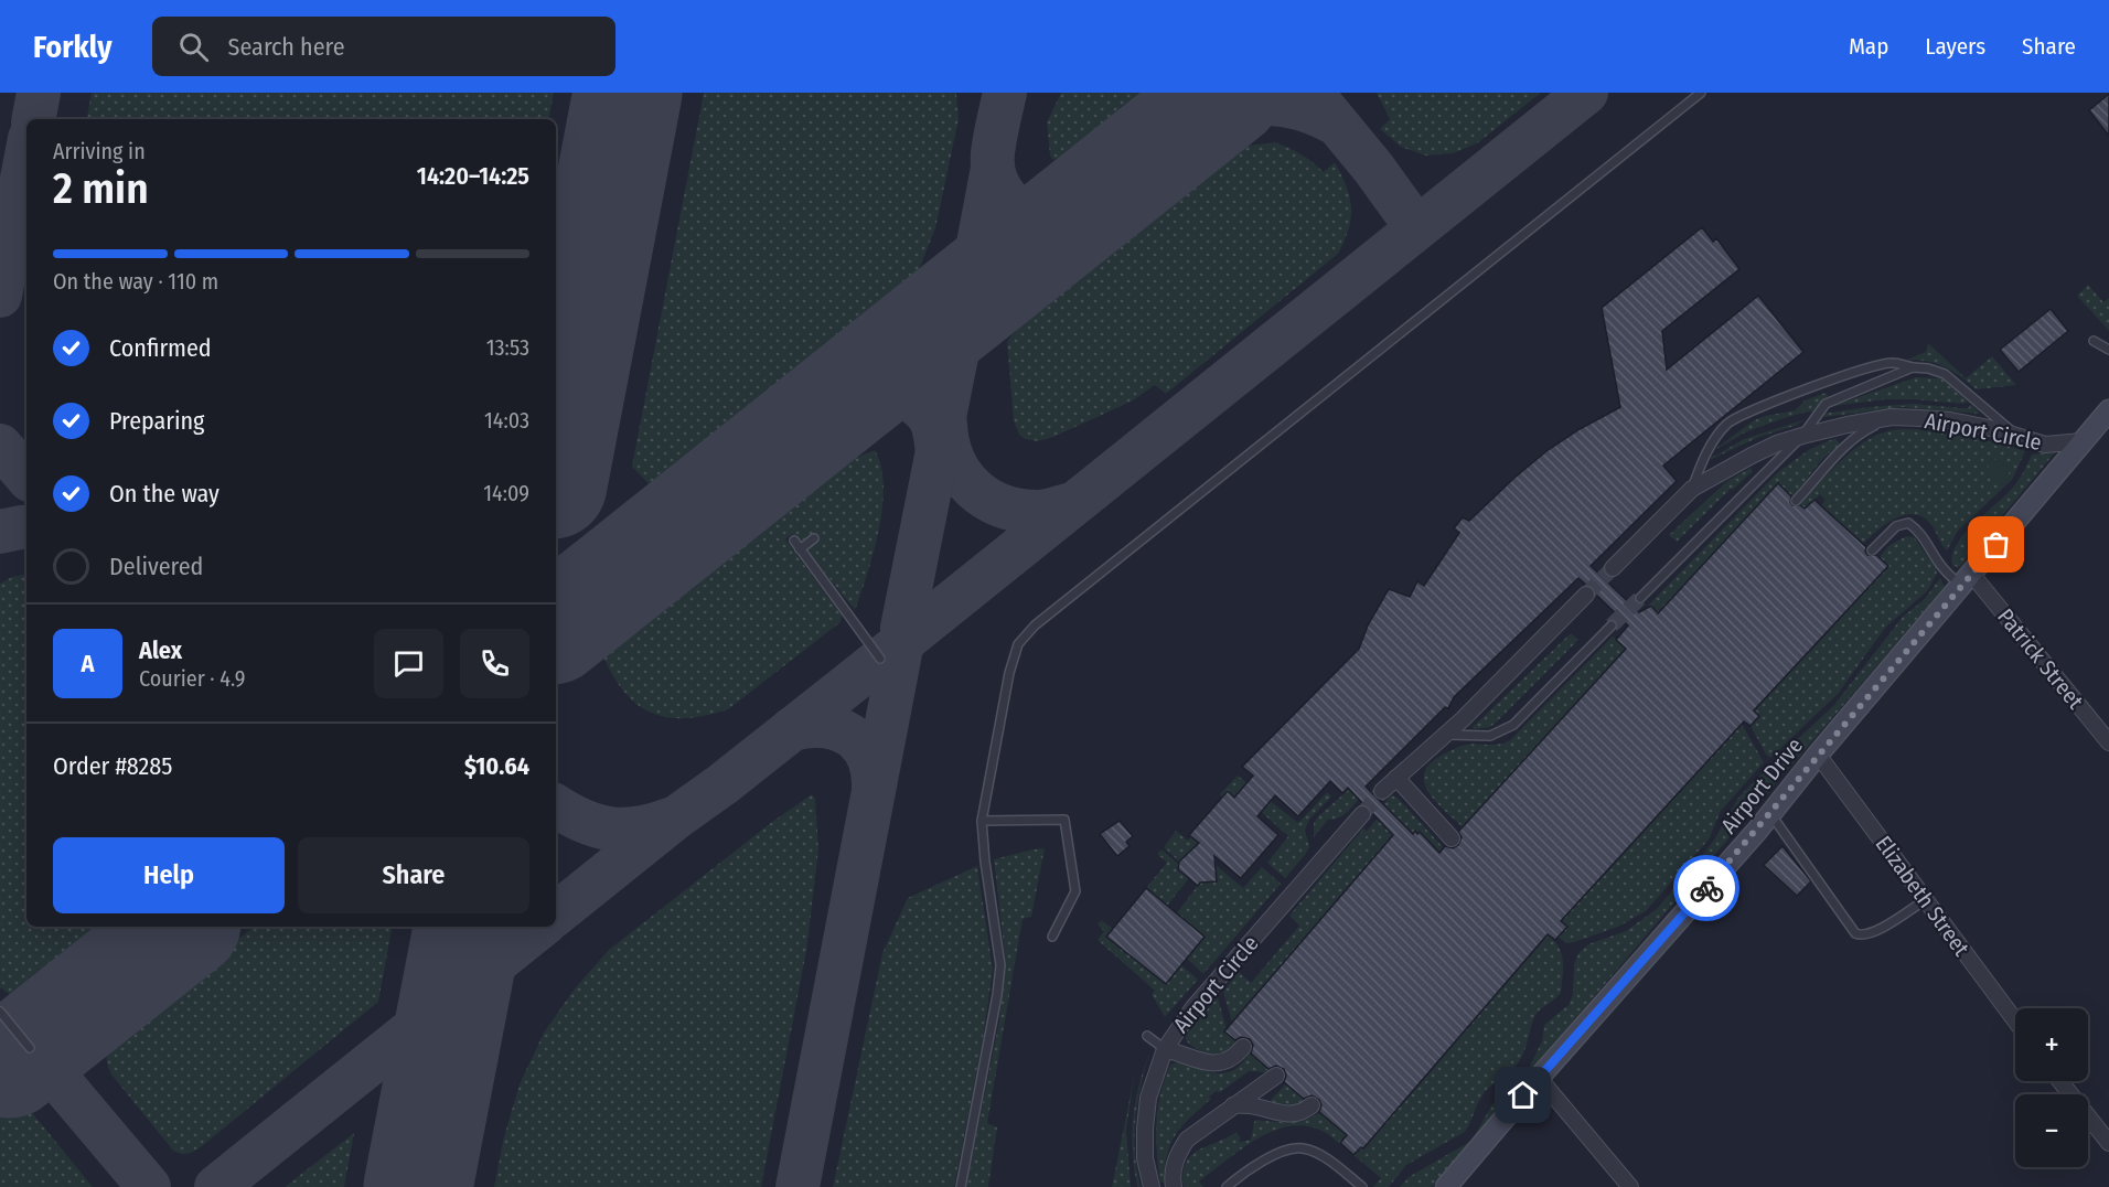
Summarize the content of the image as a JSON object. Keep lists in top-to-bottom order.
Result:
{
  "streets": {
    "main road": ["Airport Drive"],
    "street": ["Airport Circle", "Patrick Street", "Elizabeth Street"]
  },
  "crossings": [
    ["Airport Circle", "Airport Drive"],
    ["Patrick Street", "Airport Drive"],
    ["Airport Drive", "Elizabeth Street"]
  ],
  "page": {
    "header": "Forkly",
    "search": "Search here",
    "nav": ["Map", "Layers", "Share"],
    "heading": ["2 min", "Arriving in", "14:20–14:25"],
    "panel": [
      "Alex",
      "Courier · 4.9",
      "Order #8285",
      "$10.64"
    ],
    "bar": "On the way · 110 m",
    "list": [
      ["Confirmed", "13:53"],
      ["Preparing", "14:03"],
      ["On the way", "14:09"],
      "Delivered"
    ],
    "round": "A",
    "buttons": ["Help", "Share"],
    "map_buttons": ["+", "−"]
  }
}
